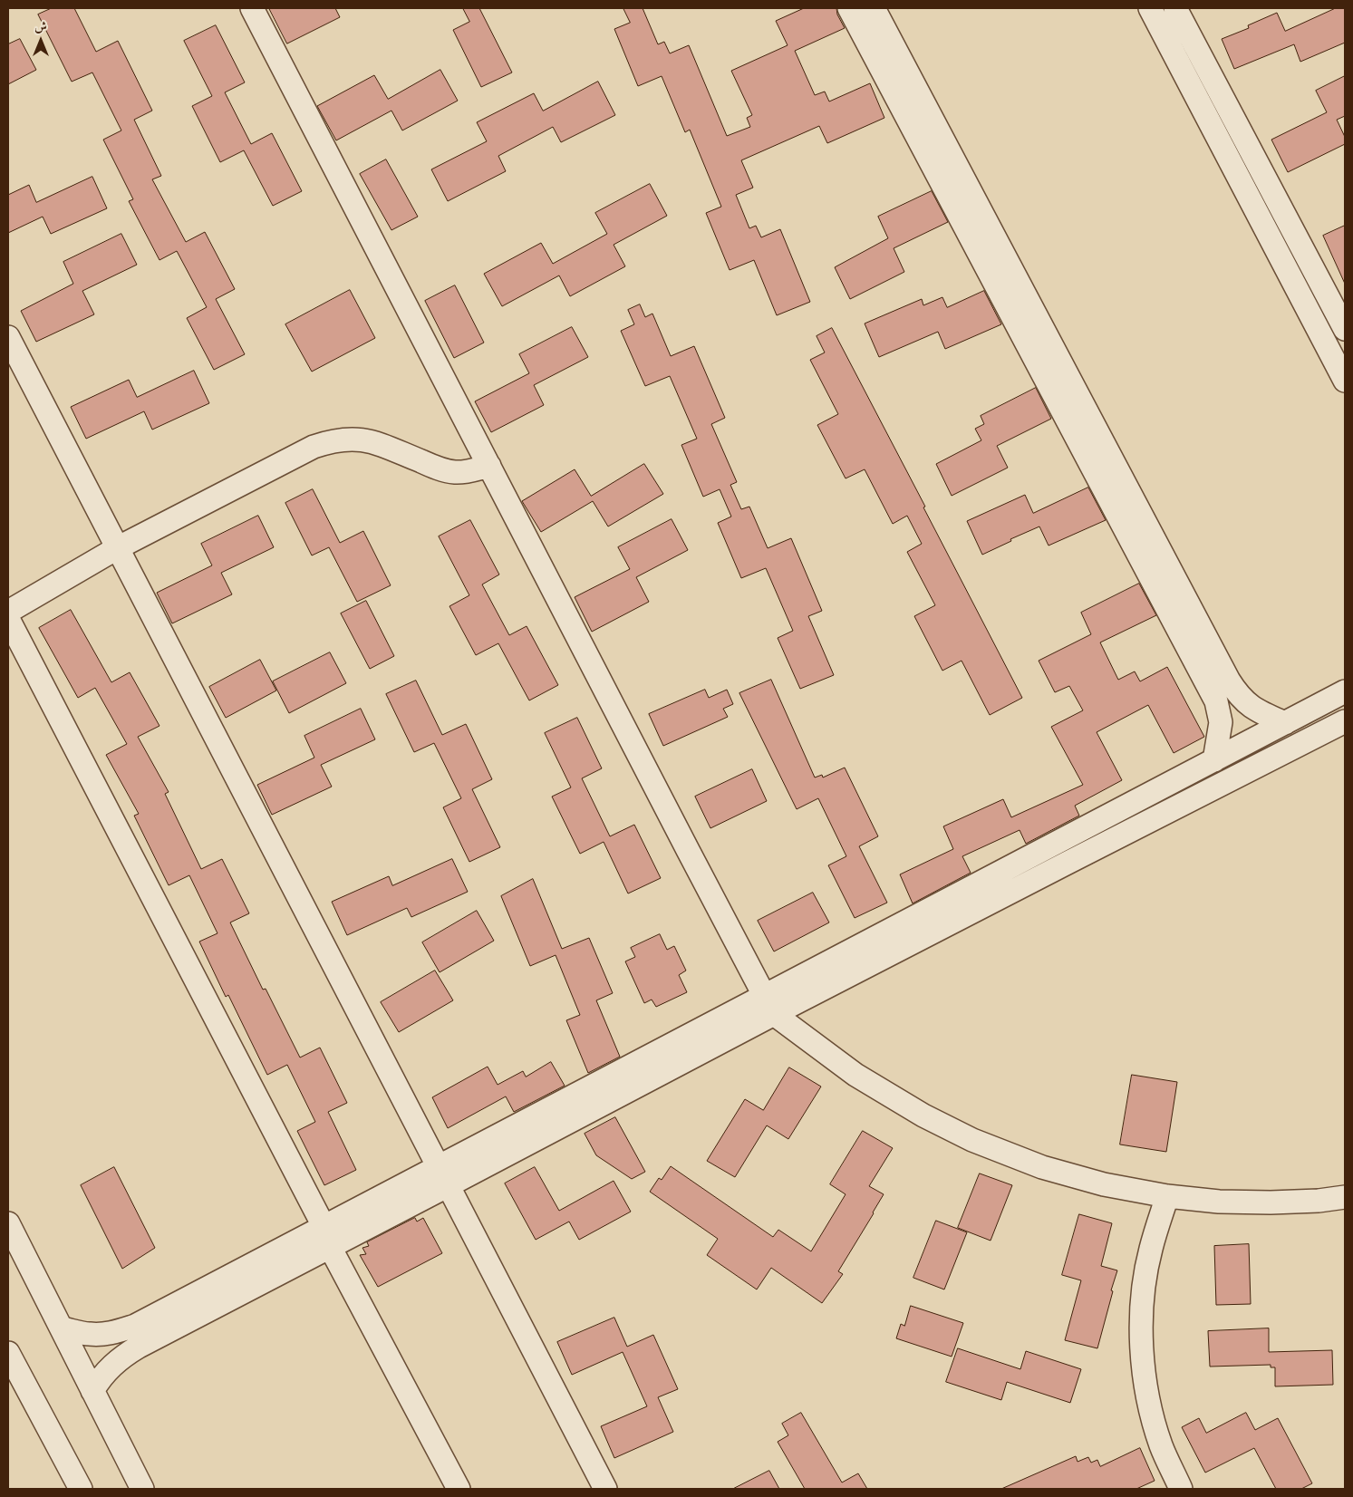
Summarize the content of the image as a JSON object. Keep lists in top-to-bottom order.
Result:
{
  "north": "top"
}
